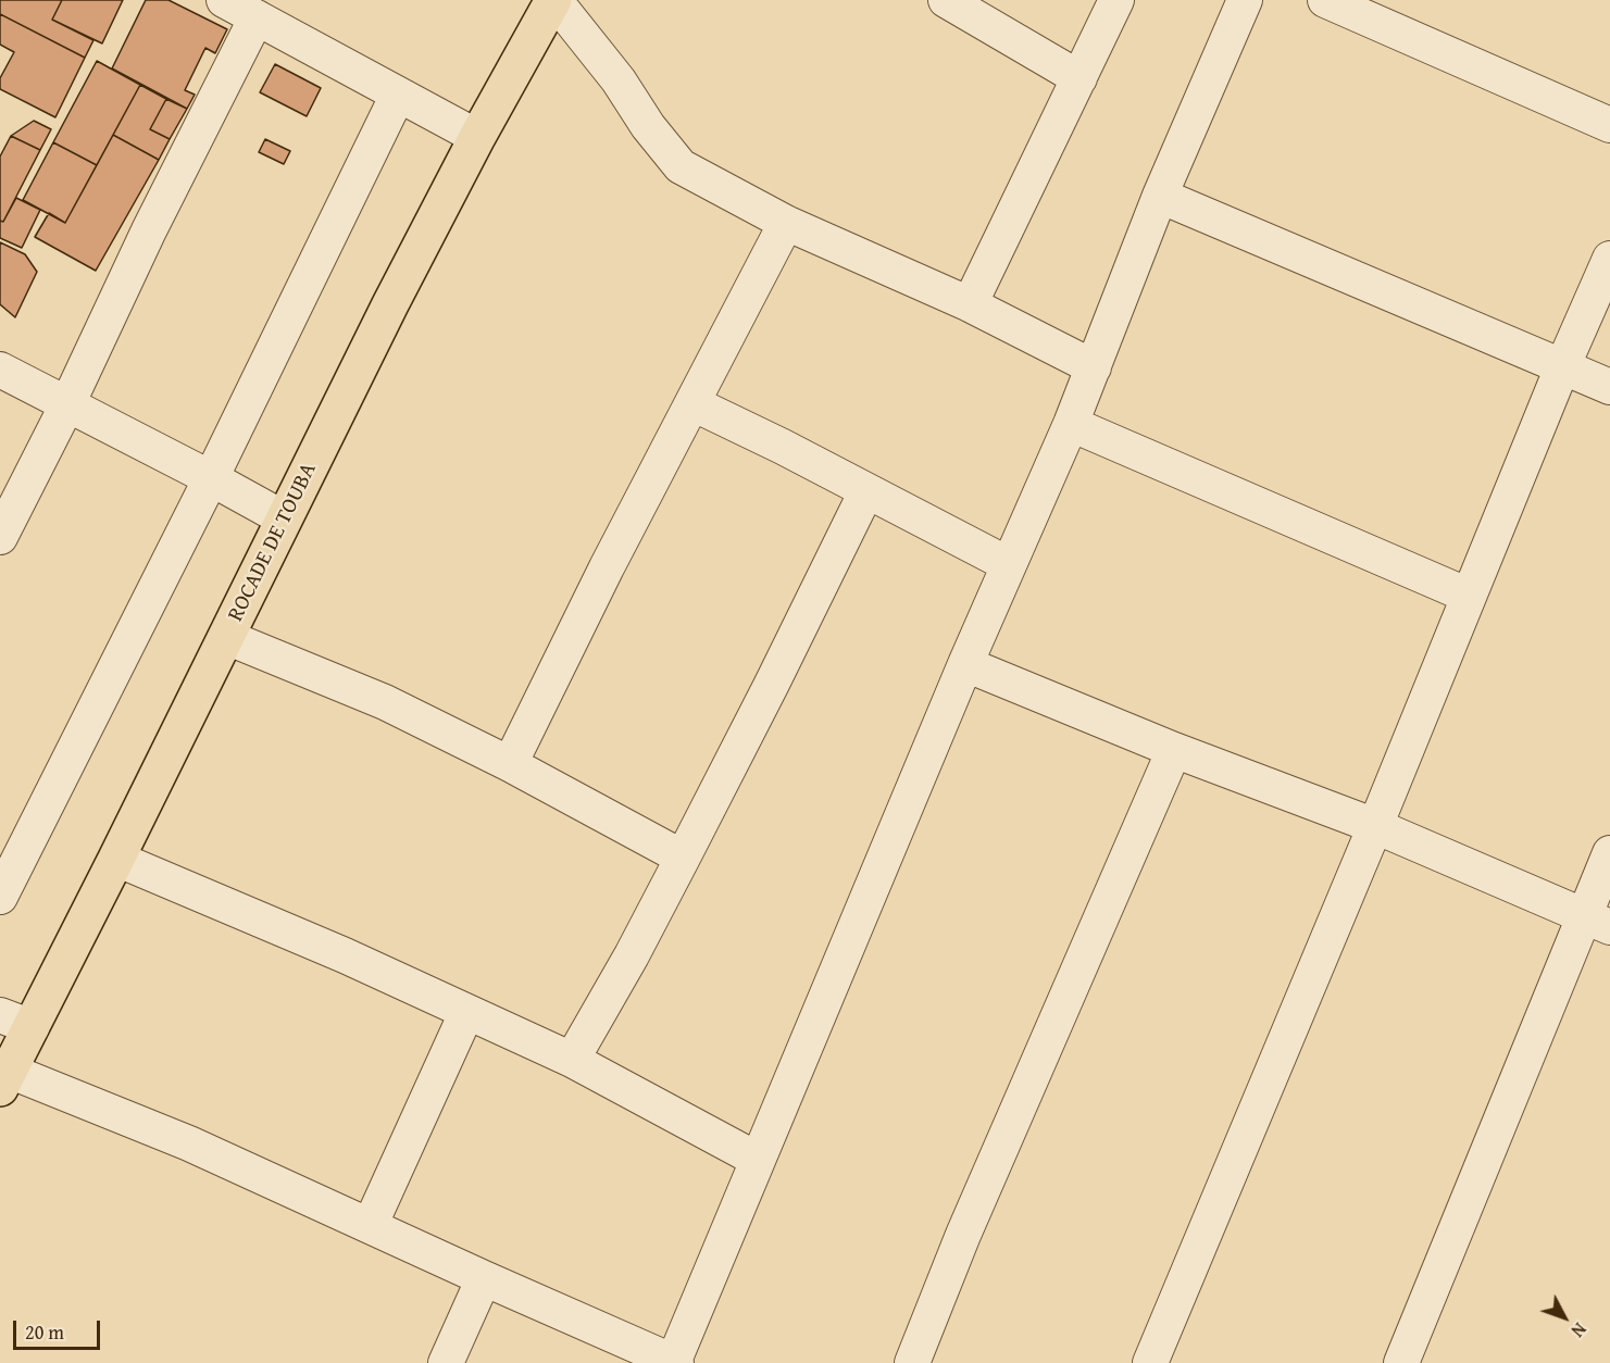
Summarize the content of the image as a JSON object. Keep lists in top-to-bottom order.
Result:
{
  "streets": {
    "main road": ["ROCADE DE TOUBA"]
  },
  "scale_bar": "20 m",
  "north": "bottom right"
}
